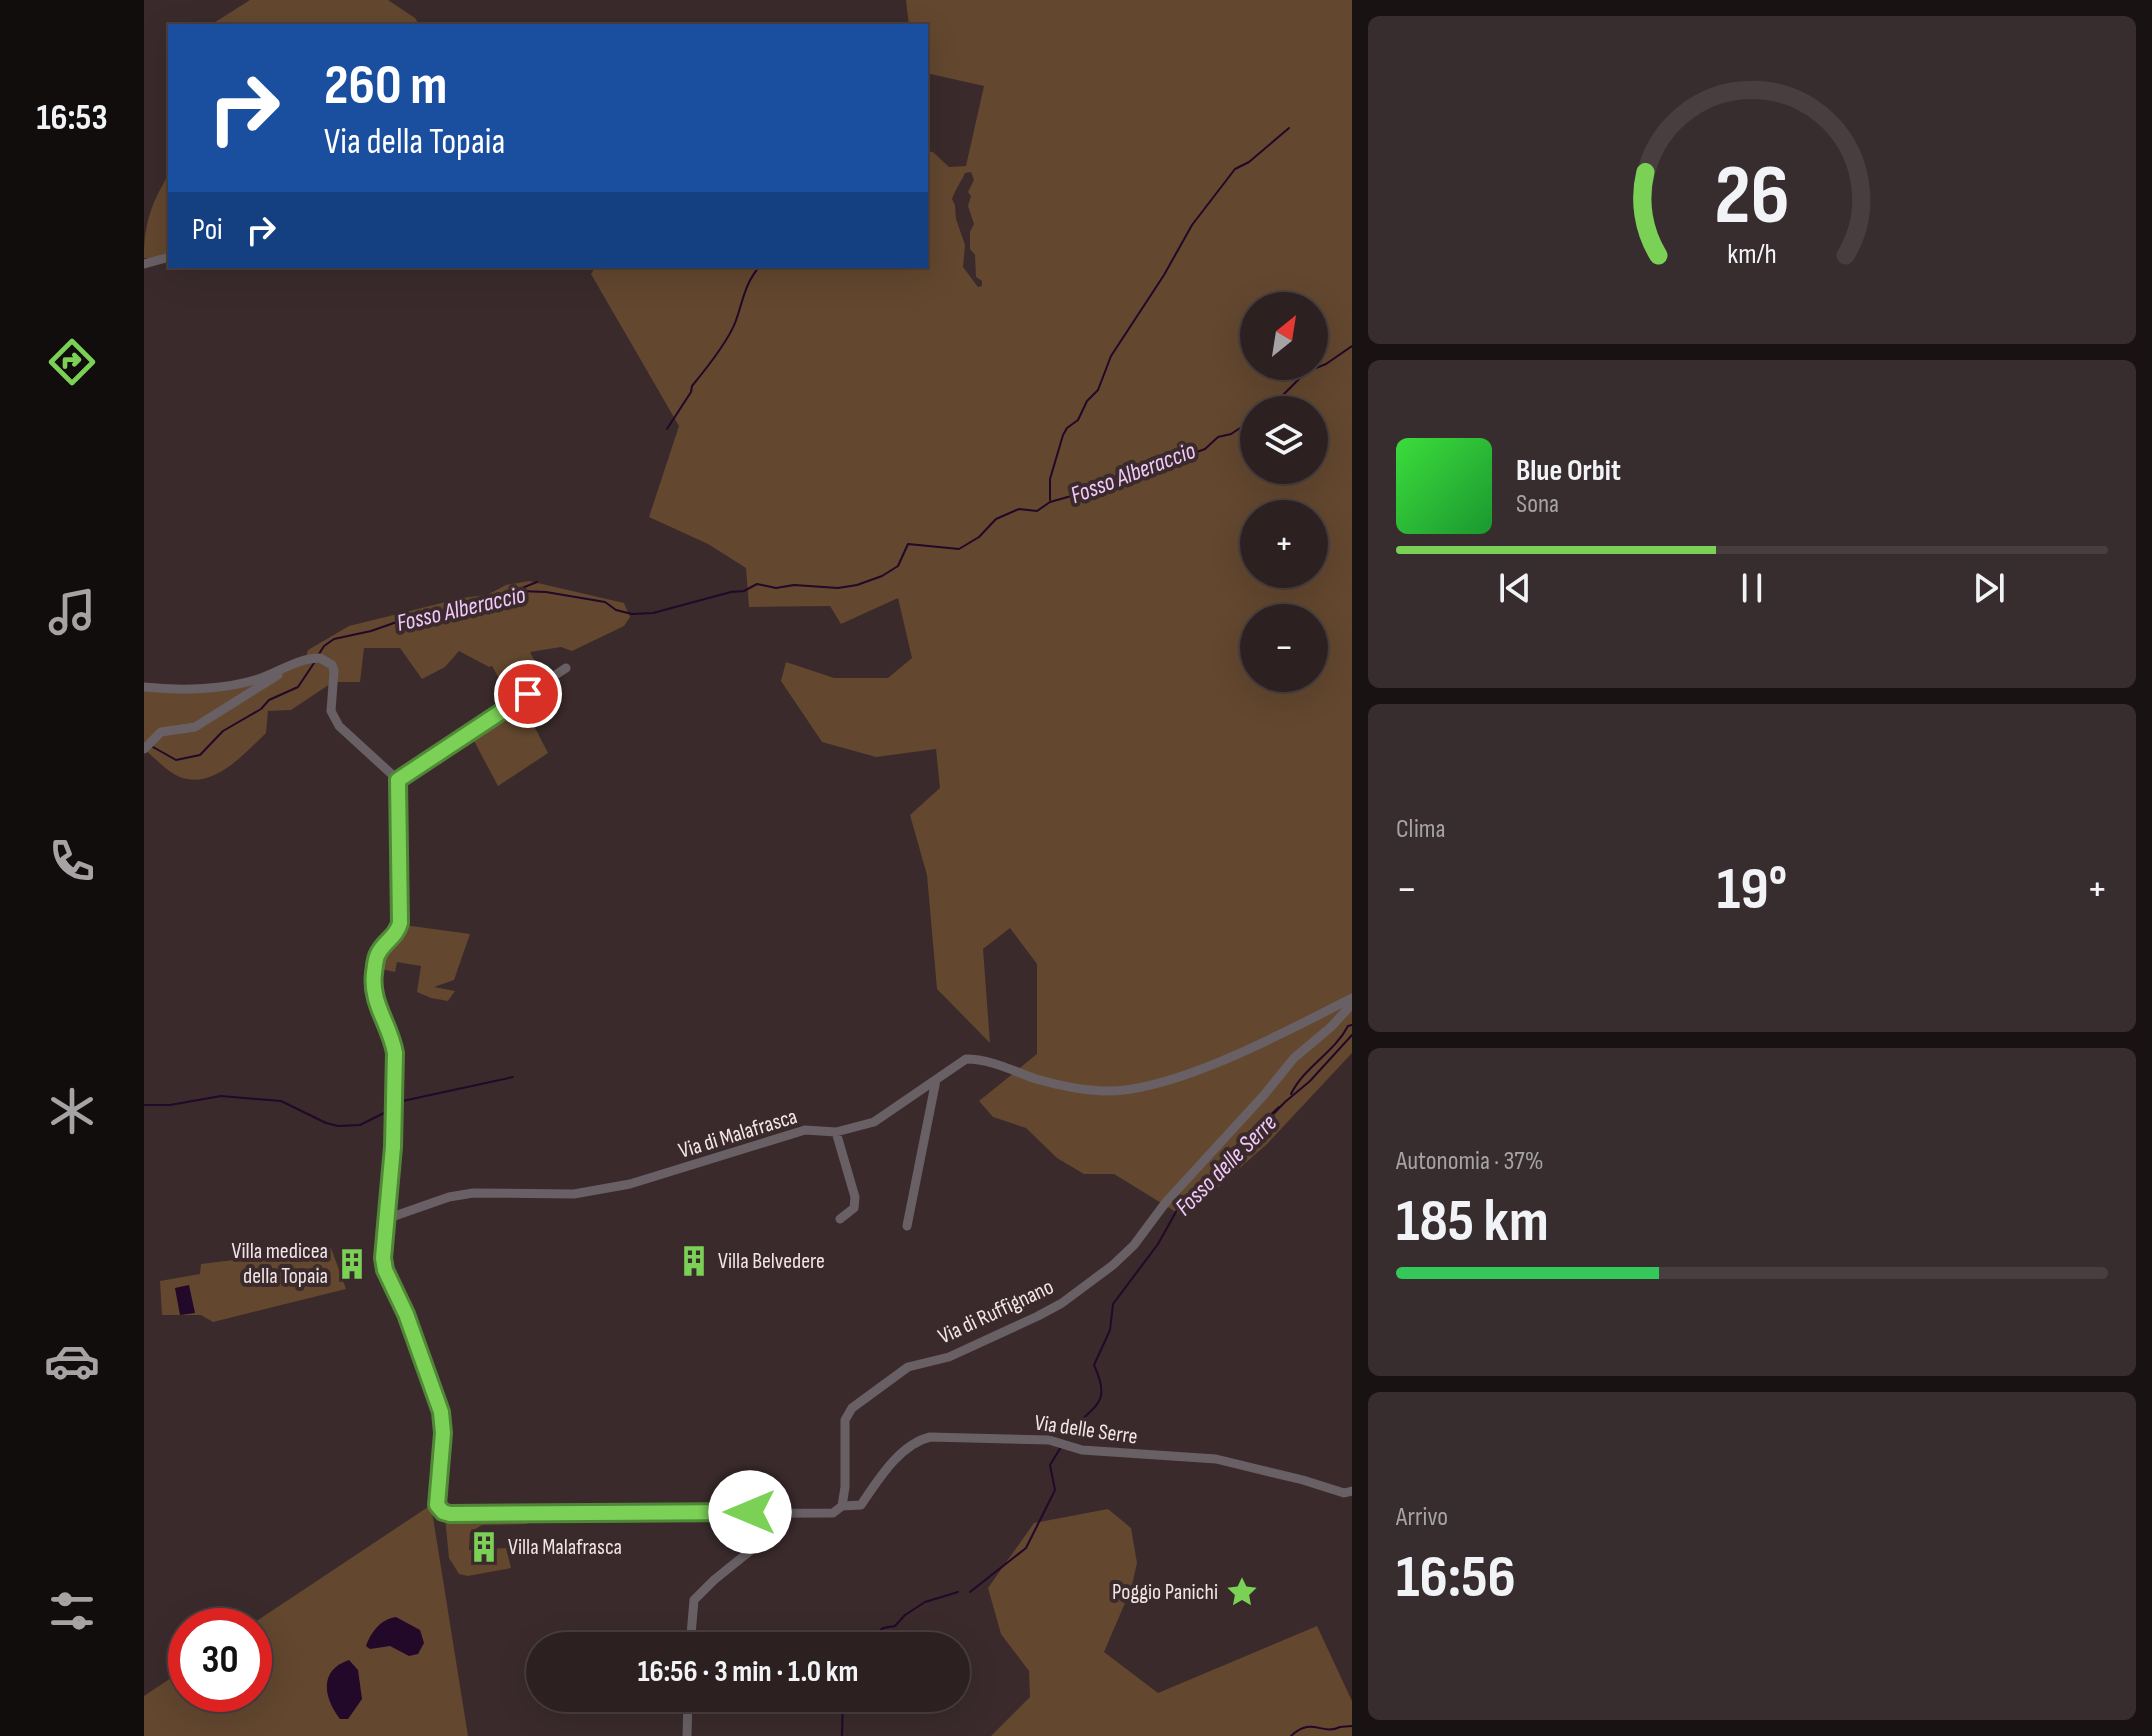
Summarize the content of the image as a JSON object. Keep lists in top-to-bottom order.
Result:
{
  "streets": {
    "street": ["Via di Malafrasca", "Via di Ruffignano", "Via delle Serre"]
  },
  "crossings": [
    ["Via di Ruffignano", "Via delle Serre"]
  ],
  "water": ["Fosso Alberaccio", "Fosso delle Serre"],
  "places": {
    "building": ["Villa Belvedere", "Villa medicea della Topaia", "Villa Malafrasca"],
    "place": ["Poggio Panichi"]
  },
  "north": "top right",
  "page": {
    "tabs": "16:53",
    "turn": ["260 m", "Via della Topaia"],
    "then": "Poi",
    "map_buttons": ["+", "−"],
    "song": ["Blue Orbit", "Sona"],
    "tile": [
      "Clima",
      ["Autonomia · 37%", "185 km"],
      ["Arrivo", "16:56"]
    ],
    "heat": ["−", "19°", "+"],
    "limit": "30",
    "trip": "16:56 · 3 min · 1.0 km",
    "gauge": ["26", "km/h"]
  }
}
